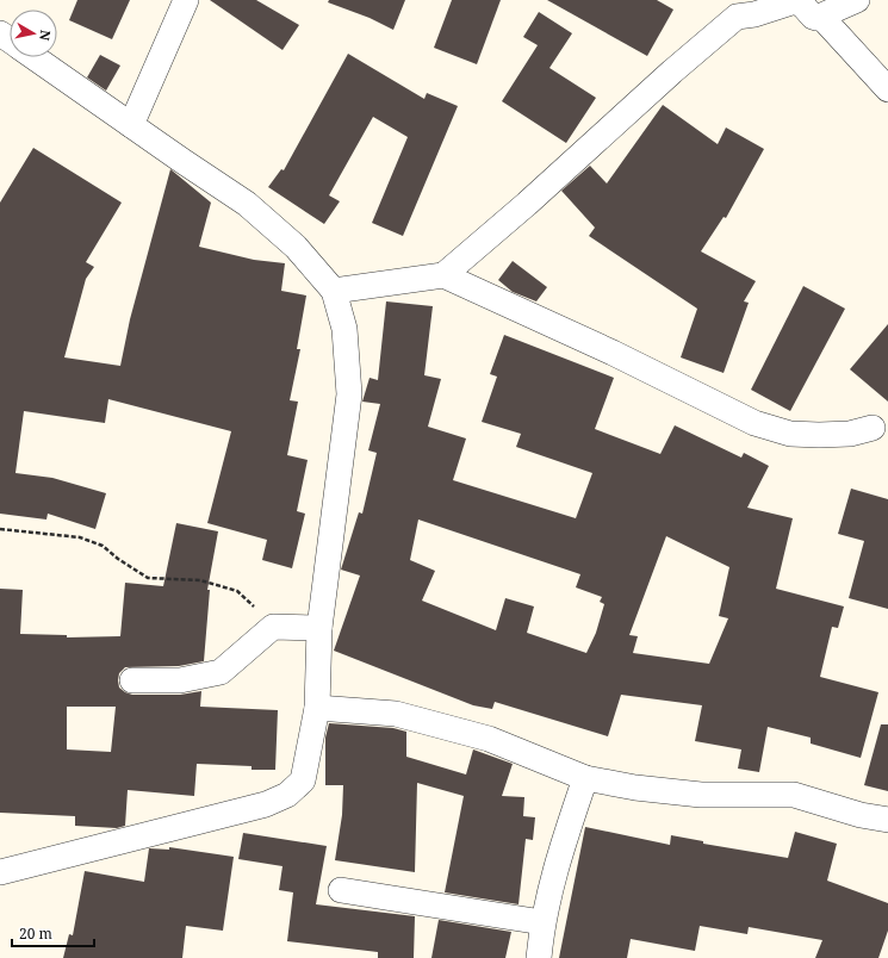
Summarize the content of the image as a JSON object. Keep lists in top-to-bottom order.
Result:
{
  "scale_bar": "20 m",
  "north": "right"
}
